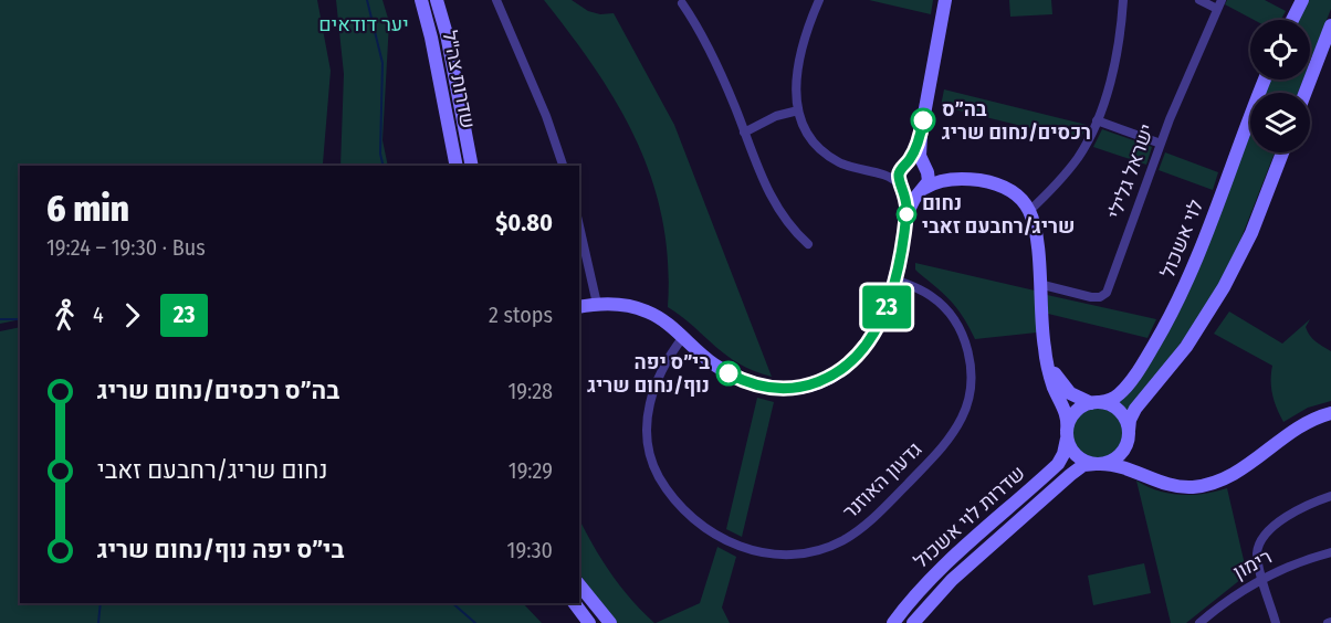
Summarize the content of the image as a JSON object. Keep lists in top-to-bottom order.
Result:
{
  "streets": {
    "street": [
      "שדרות צה\"ל",
      "ישראל גלילי",
      "לוי אשכול",
      "גדעון האוזנר",
      "שדרות לוי אשכול",
      "רימון"
    ]
  },
  "crossings": [
    ["לוי אשכול", "שדרות לוי אשכול"]
  ],
  "parks": ["יער דודאים"],
  "places": ["בה״ס רכסים/נחום שריג", "נחום שריג/רחבעם זאבי", "בי״ס יפה נוף/נחום שריג"],
  "lines": ["bus line 23"],
  "page": {
    "on_map": "23",
    "heading": ["6 min", "19:24 – 19:30 · Bus", "$0.80"],
    "legs": ["4", "23", "2 stops"],
    "list": [
      {
        "name": "בה״ס רכסים/נחום שריג",
        "value": "19:28"
      },
      {
        "name": "נחום שריג/רחבעם זאבי",
        "value": "19:29"
      },
      {
        "name": "בי״ס יפה נוף/נחום שריג",
        "value": "19:30"
      }
    ]
  }
}
